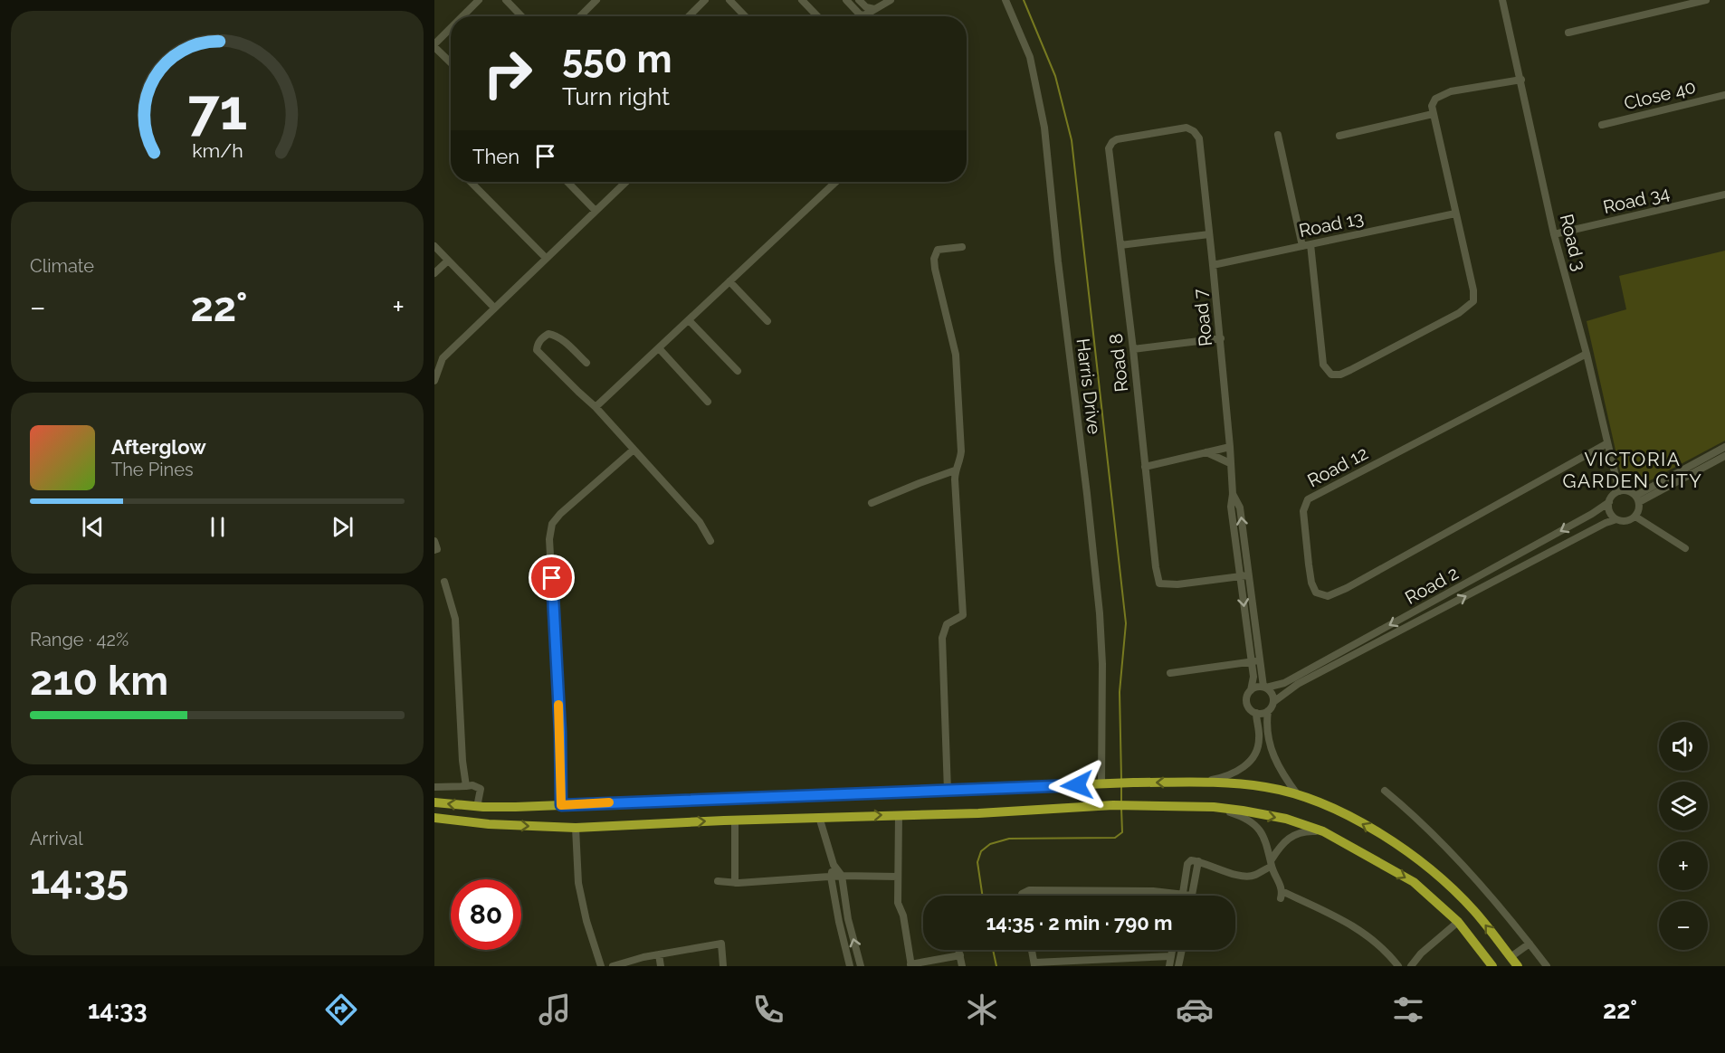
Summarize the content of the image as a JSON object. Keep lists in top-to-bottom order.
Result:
{
  "streets": {
    "street": [
      "Close 40",
      "Road 34",
      "Road 13",
      "Road 3",
      "Road 7",
      "Road 8",
      "Harris Drive",
      "Road 12",
      "Road 2"
    ]
  },
  "crossings": [
    ["Road 34", "Road 3"],
    ["Road 13", "Road 7"],
    ["Road 3", "Road 12"],
    ["Road 3", "Road 2"],
    ["Road 7", "Road 8"],
    ["Road 7", "Road 2"]
  ],
  "districts": ["VICTORIA GARDEN CITY"],
  "page": {
    "turn": ["550 m", "Turn right"],
    "then": "Then",
    "tile": [
      "Climate",
      ["Range · 42%", "210 km"],
      ["Arrival", "14:35"]
    ],
    "heat": ["−", "22°", "+"],
    "song": ["Afterglow", "The Pines"],
    "map_buttons": ["+", "−"],
    "limit": "80",
    "trip": "14:35 · 2 min · 790 m",
    "tabs": ["14:33", "22°"],
    "gauge": ["71", "km/h"]
  }
}
